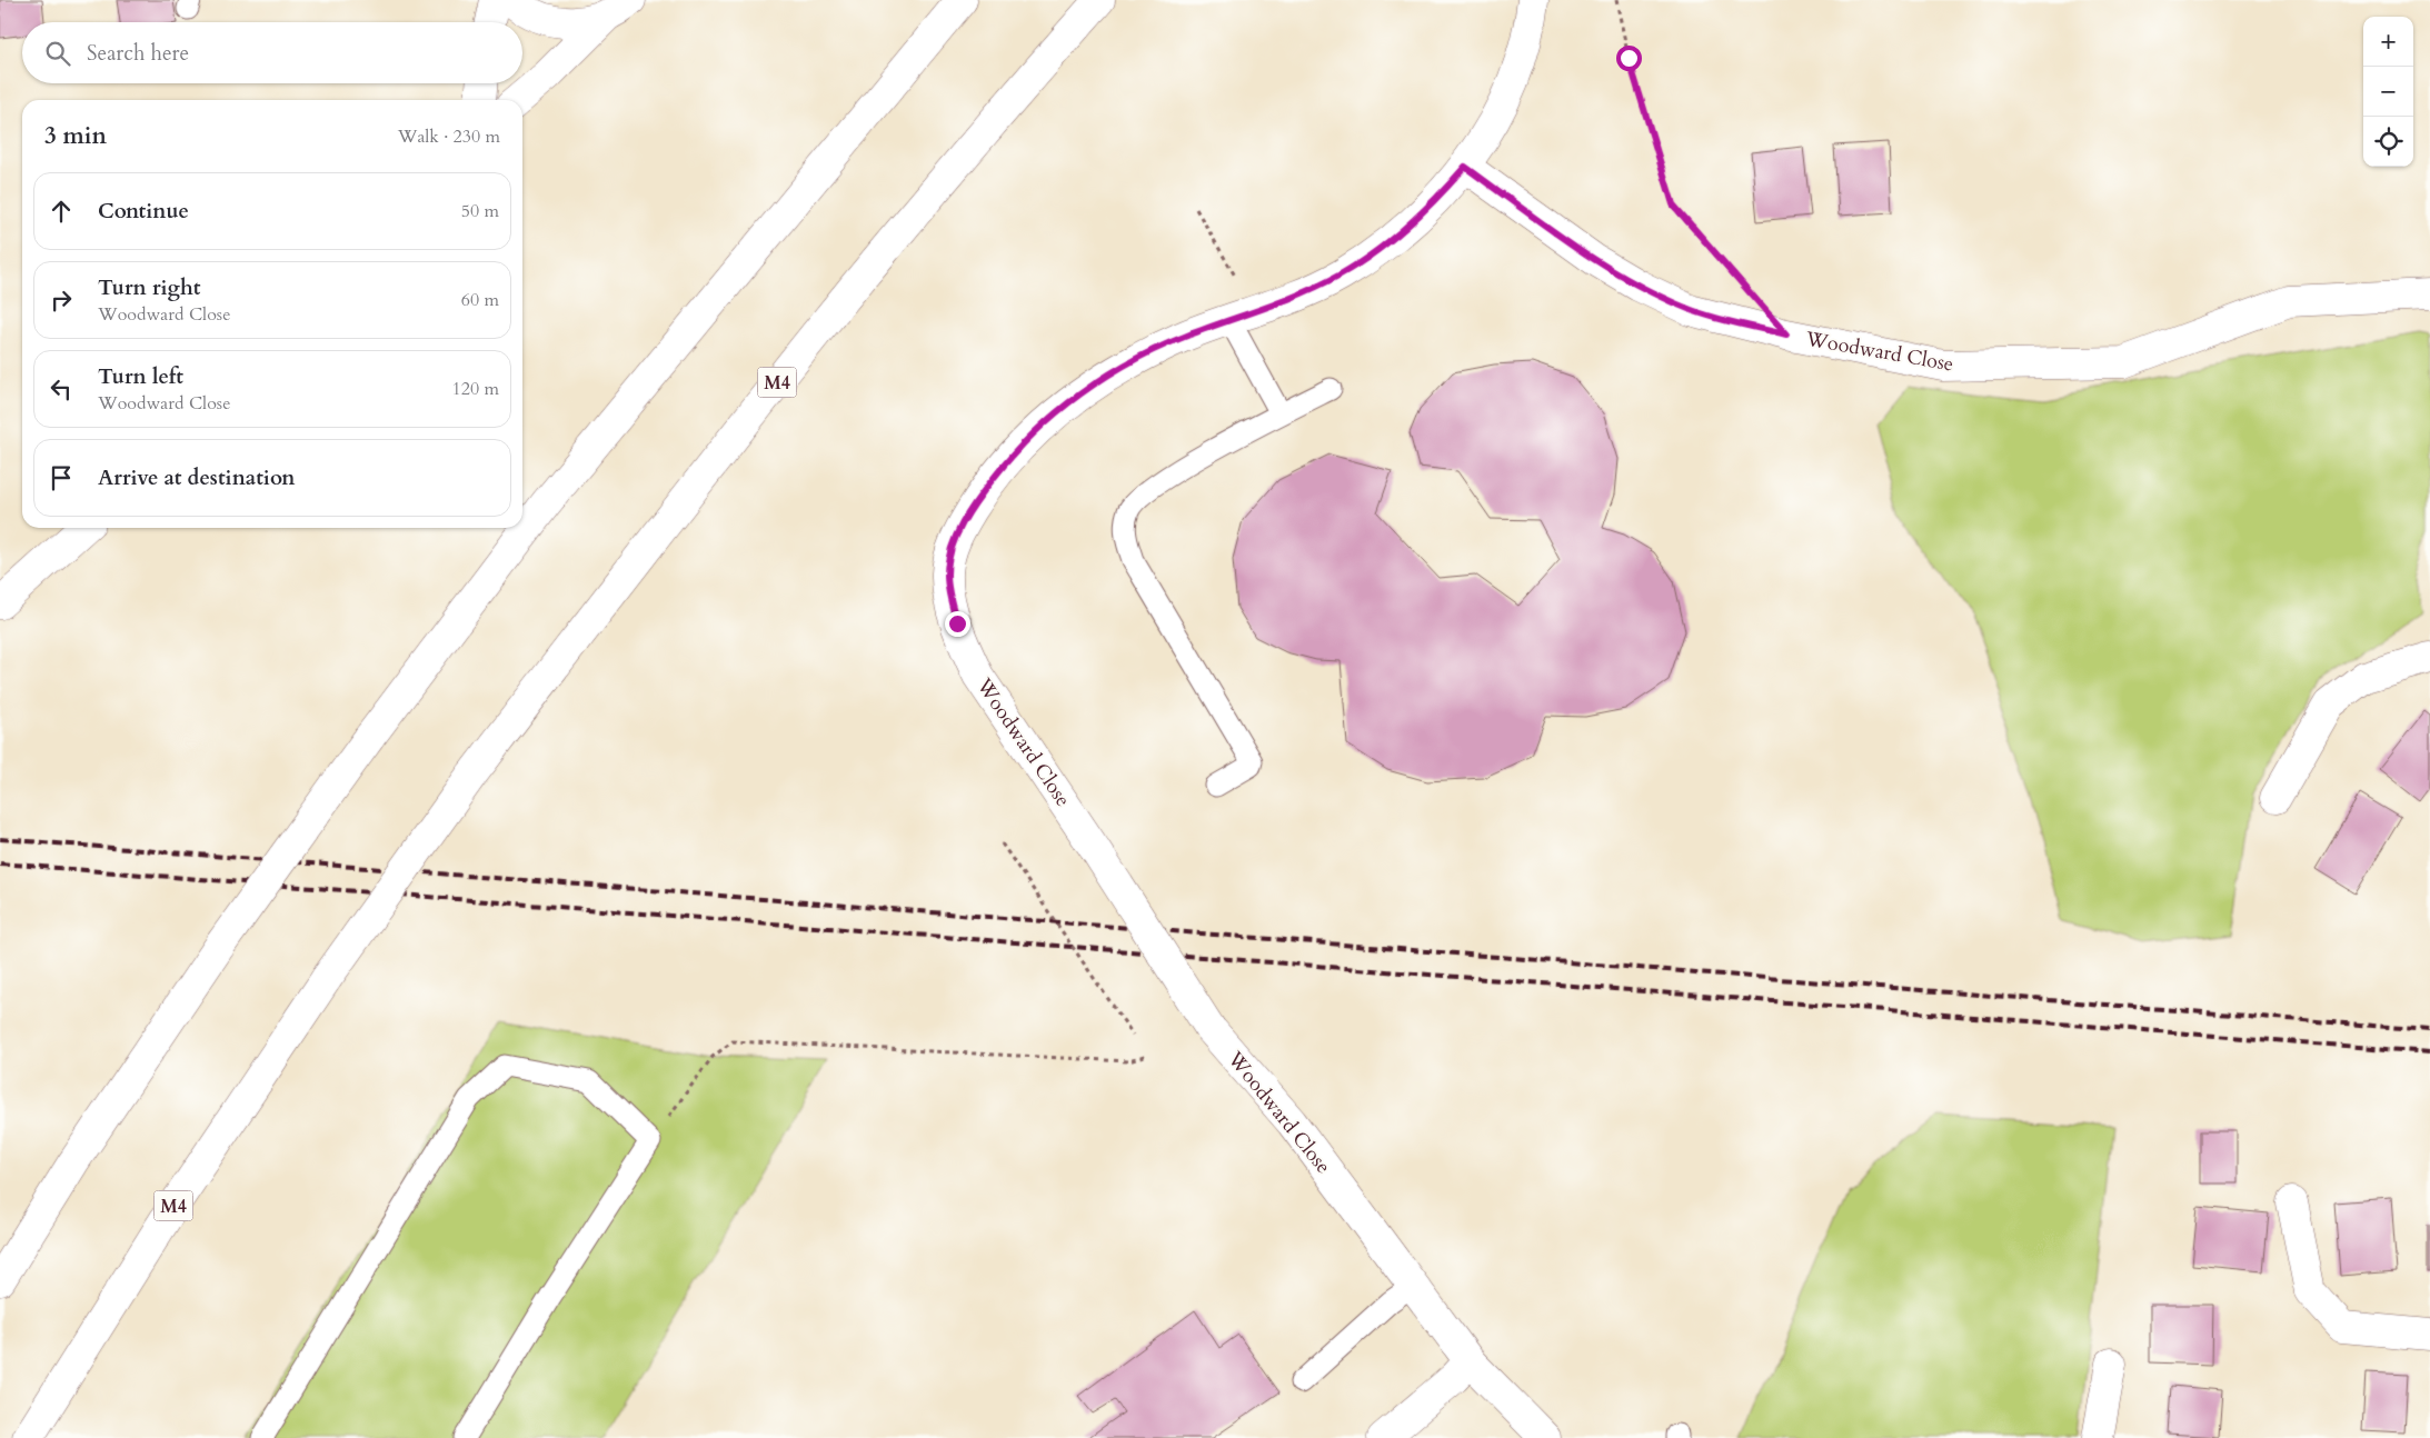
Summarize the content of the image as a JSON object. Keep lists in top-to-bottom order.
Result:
{
  "streets": {
    "main road": ["Woodward Close", "M4"]
  },
  "page": {
    "map_buttons": ["+", "−"],
    "search": "Search here",
    "heading": ["3 min", "Walk · 230 m"],
    "list": [
      ["Continue", "50 m"],
      ["Turn right", "Woodward Close", "60 m"],
      ["Turn left", "Woodward Close", "120 m"],
      "Arrive at destination"
    ]
  }
}
